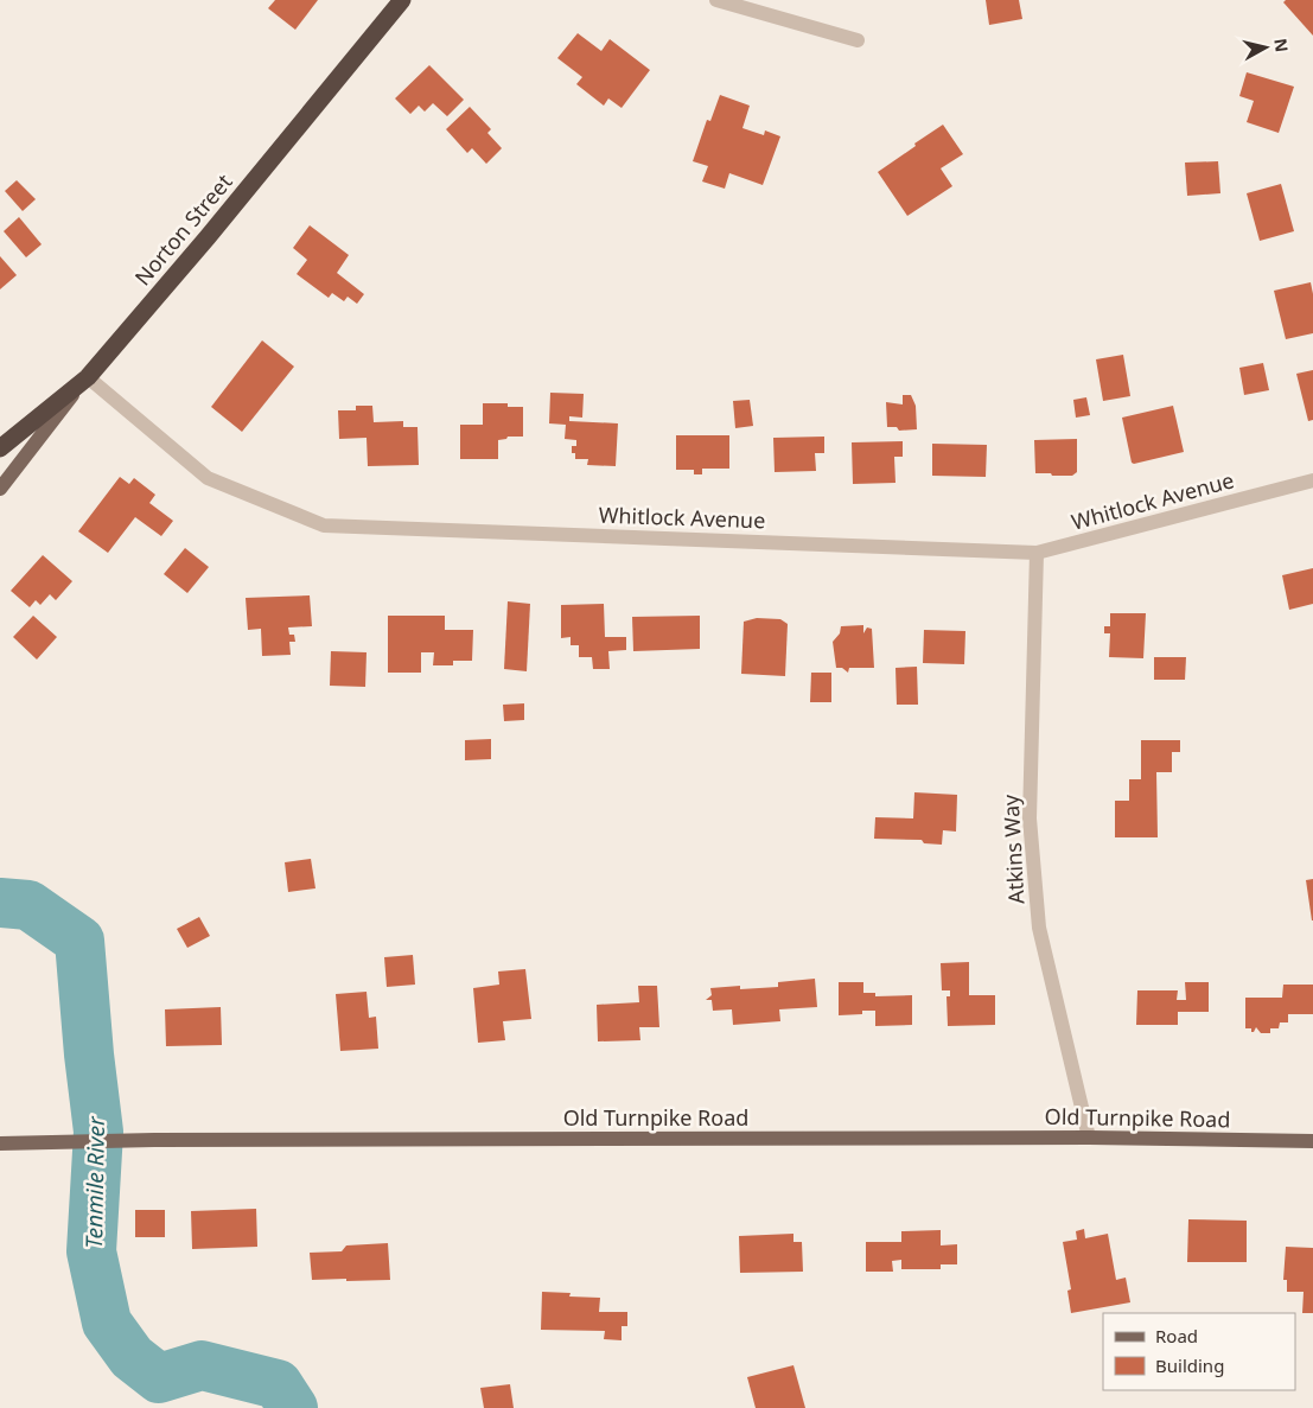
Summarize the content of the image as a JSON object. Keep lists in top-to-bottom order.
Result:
{
  "streets": {
    "highway": ["Norton Street"],
    "main road": ["Old Turnpike Road"],
    "street": ["Whitlock Avenue", "Atkins Way"]
  },
  "crossings": [
    ["Norton Street", "Whitlock Avenue"],
    ["Whitlock Avenue", "Atkins Way"],
    ["Atkins Way", "Old Turnpike Road"]
  ],
  "water": ["Tenmile River"],
  "legend": ["Road", "Building"],
  "north": "right"
}
